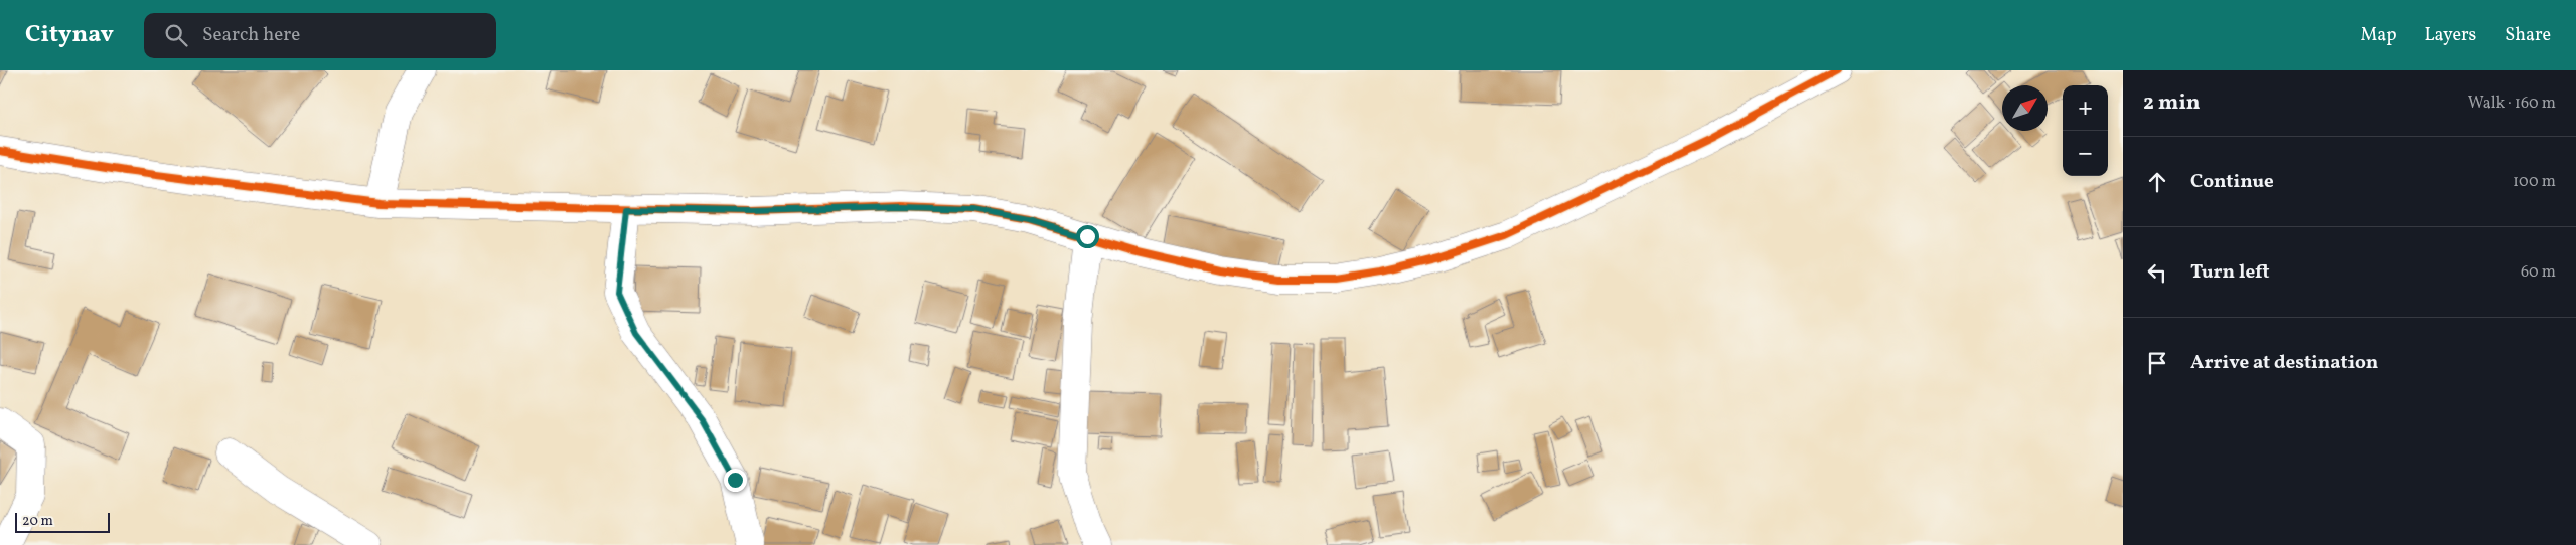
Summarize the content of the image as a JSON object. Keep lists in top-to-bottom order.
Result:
{
  "scale_bar": "20 m",
  "north": "top right",
  "page": {
    "header": "Citynav",
    "search": "Search here",
    "nav": ["Map", "Layers", "Share"],
    "heading": ["2 min", "Walk · 160 m"],
    "map_buttons": ["+", "−"],
    "list": [
      ["Continue", "100 m"],
      ["Turn left", "60 m"],
      "Arrive at destination"
    ],
    "scale": "20 m"
  }
}
